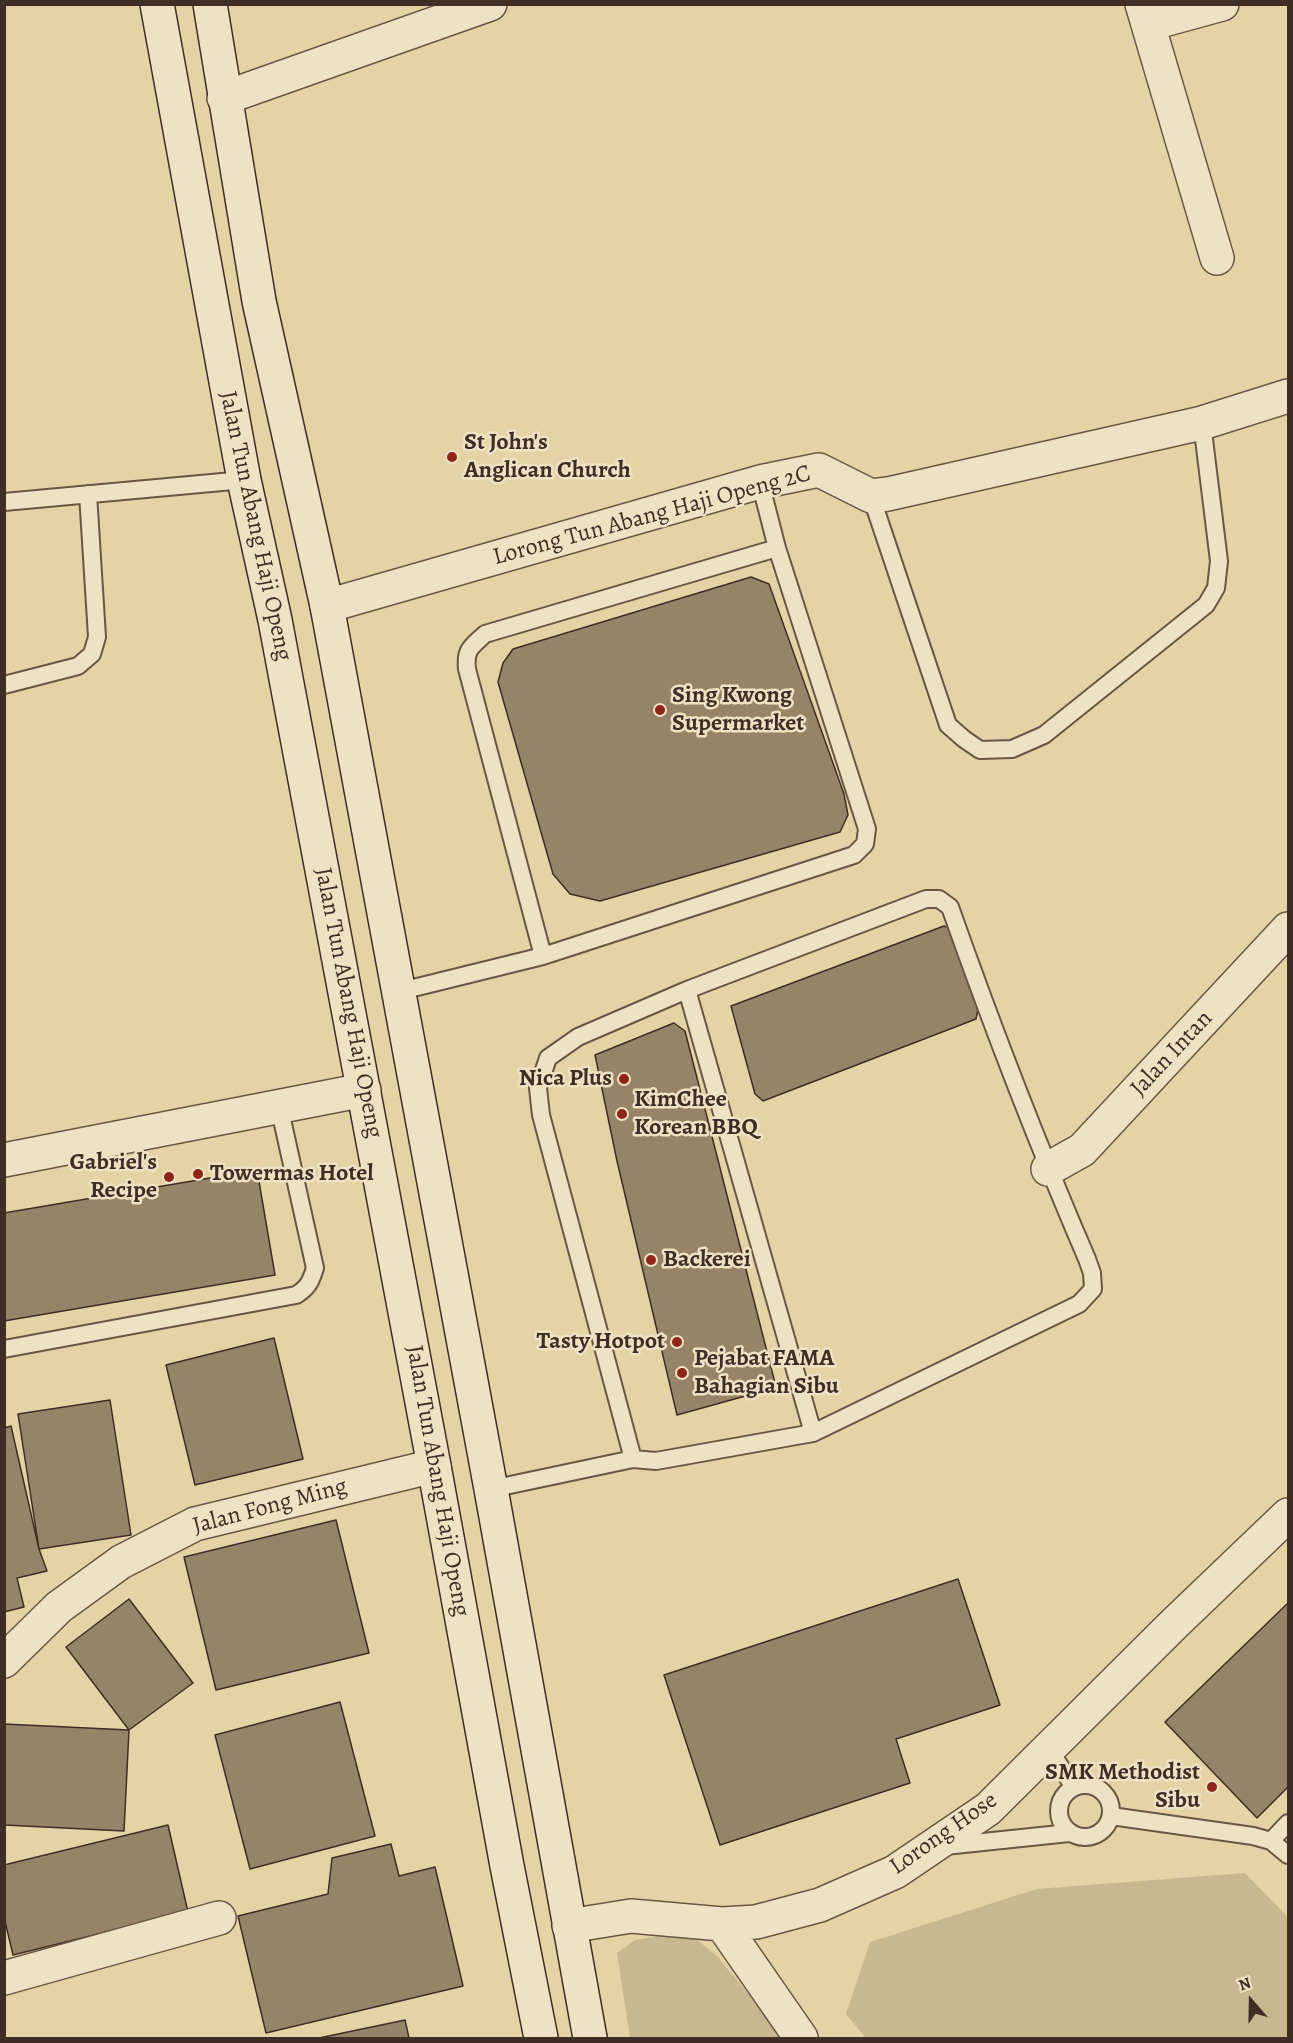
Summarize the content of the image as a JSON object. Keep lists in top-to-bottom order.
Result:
{
  "streets": {
    "main road": [
      "Lorong Tun Abang Haji Openg 2C",
      "Jalan Tun Abang Haji Openg",
      "Jalan Intan",
      "Jalan Fong Ming",
      "Lorong Hose"
    ]
  },
  "crossings": [
    ["Lorong Tun Abang Haji Openg 2C", "Jalan Tun Abang Haji Openg"],
    ["Jalan Tun Abang Haji Openg", "Jalan Fong Ming"],
    ["Jalan Tun Abang Haji Openg", "Lorong Hose"]
  ],
  "places": [
    "St John's Anglican Church",
    "Sing Kwong Supermarket",
    "Nica Plus",
    "KimChee Korean BBQ",
    "Towermas Hotel",
    "Gabriel's Recipe",
    "Backerei",
    "Tasty Hotpot",
    "Pejabat FAMA Bahagian Sibu",
    "SMK Methodist Sibu"
  ],
  "north": "top"
}
